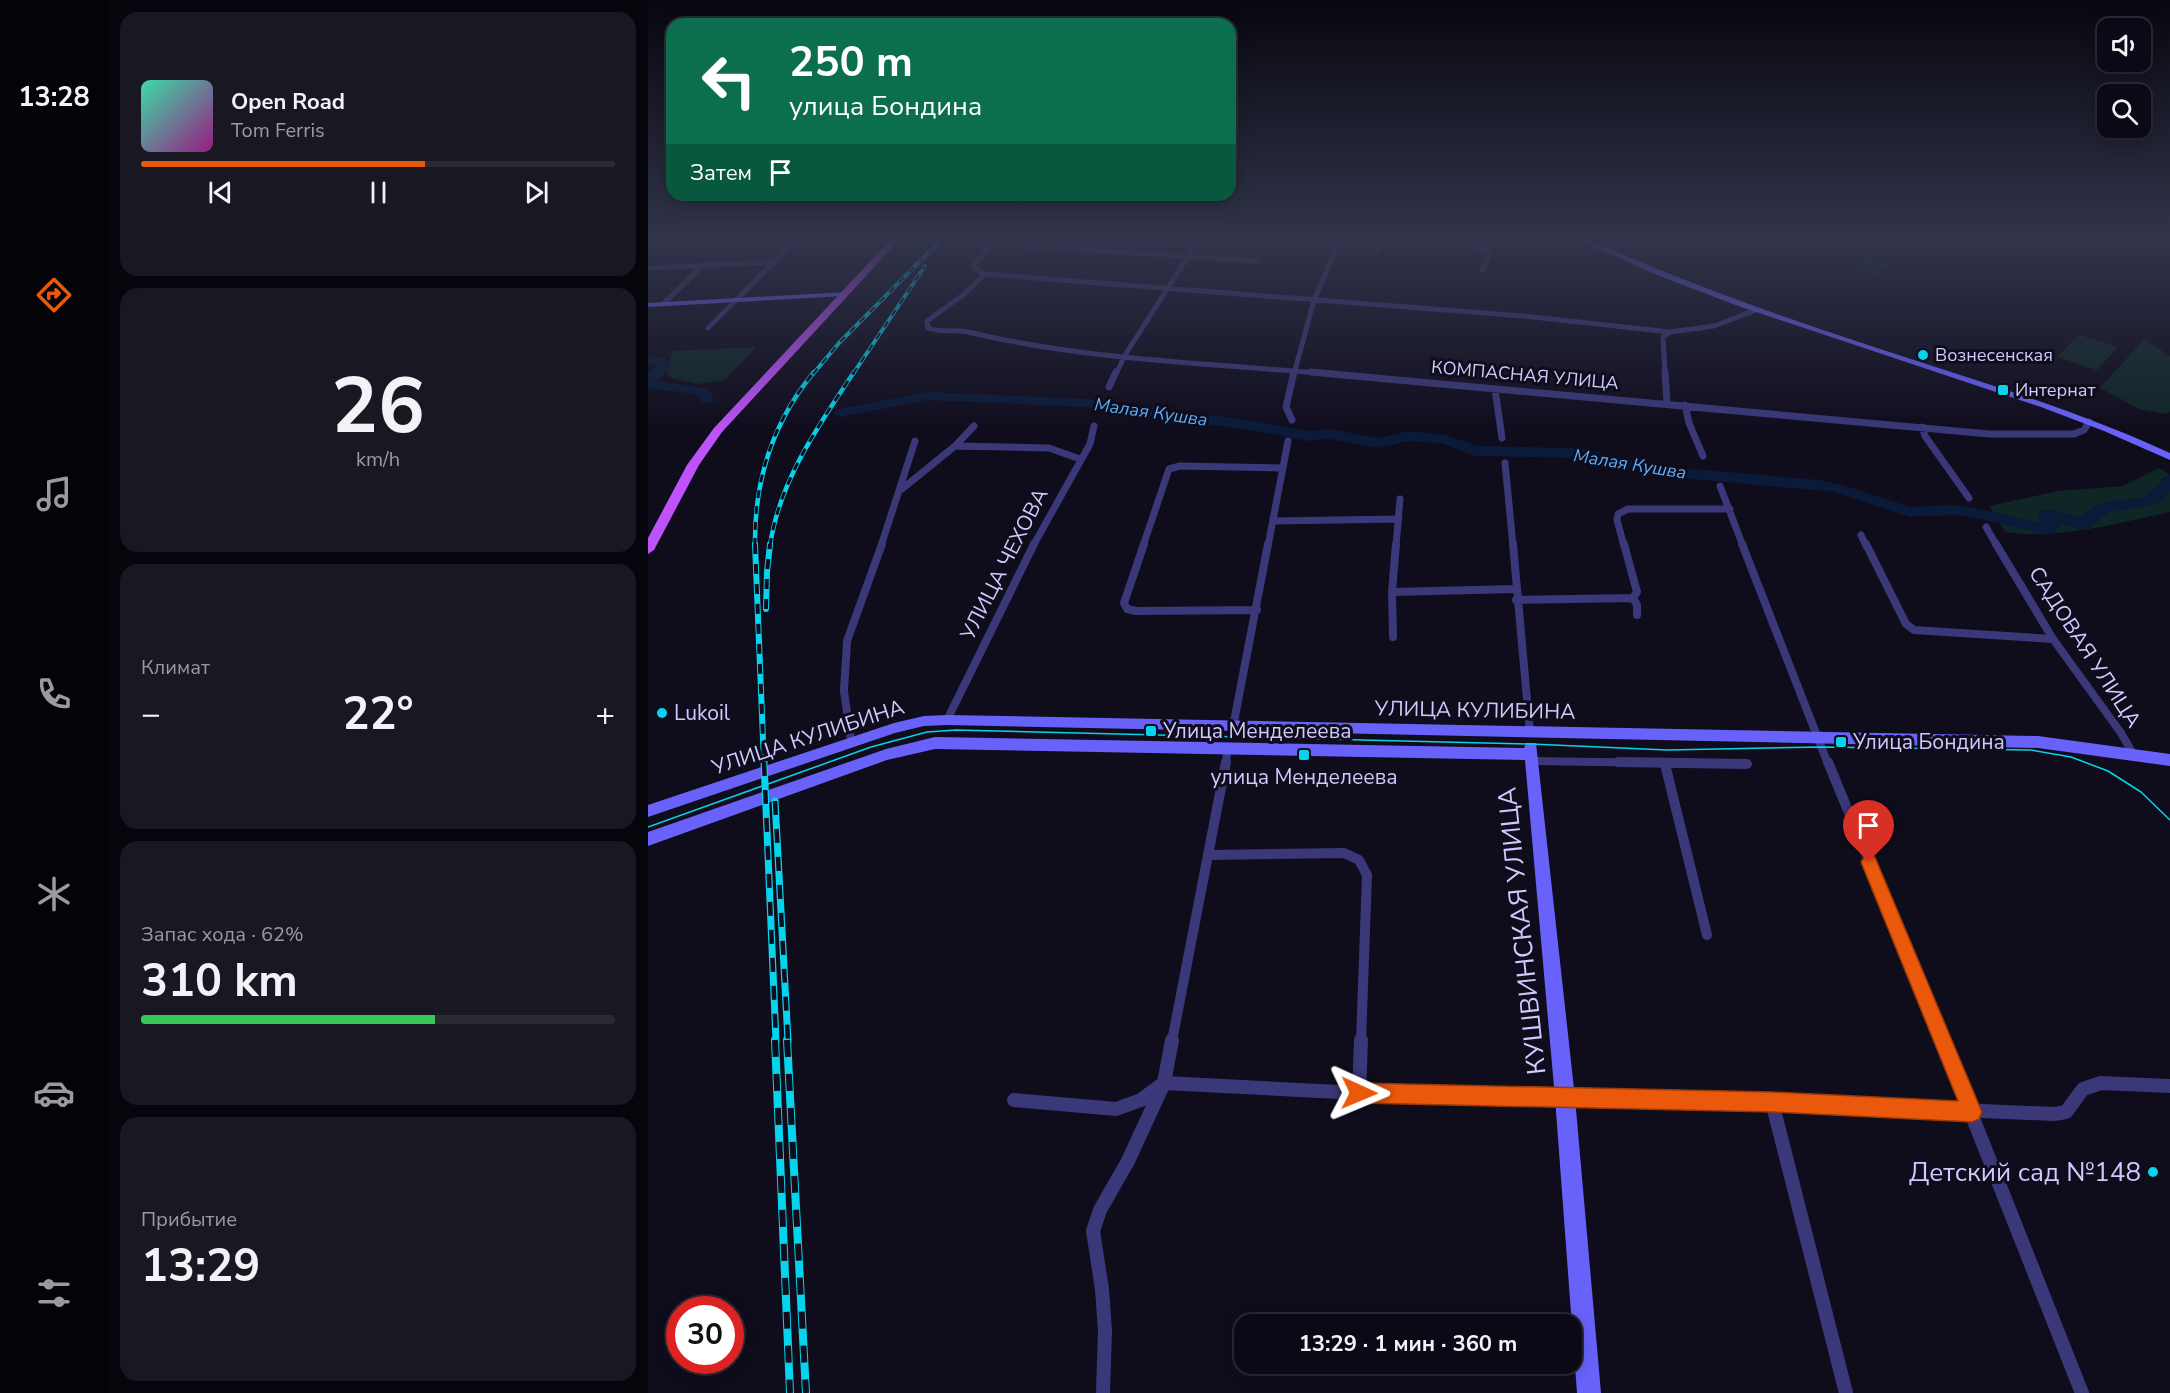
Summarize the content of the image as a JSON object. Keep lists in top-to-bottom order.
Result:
{
  "streets": {
    "main road": ["УЛИЦА КУЛИБИНА", "КУШВИНСКАЯ УЛИЦА"],
    "street": ["КОМПАСНАЯ УЛИЦА", "УЛИЦА ЧЕХОВА", "САДОВАЯ УЛИЦА"]
  },
  "crossings": [
    ["УЛИЦА ЧЕХОВА", "УЛИЦА КУЛИБИНА"],
    ["САДОВАЯ УЛИЦА", "УЛИЦА КУЛИБИНА"],
    ["УЛИЦА КУЛИБИНА", "КУШВИНСКАЯ УЛИЦА"]
  ],
  "water": ["Малая Кушва"],
  "places": {
    "other": ["Вознесенская", "Lukoil", "Детский сад №148"],
    "transit": [
      "Интернат",
      "Улица Менделеева",
      "Улица Бондина",
      "улица Менделеева"
    ]
  },
  "page": {
    "tabs": "13:28",
    "turn": ["250 m", "улица Бондина"],
    "song": ["Open Road", "Tom Ferris"],
    "then": "Затем",
    "tile": [
      ["26", "km/h"],
      "Климат",
      ["Запас хода · 62%", "310 km"],
      ["Прибытие", "13:29"]
    ],
    "heat": ["−", "22°", "+"],
    "limit": "30",
    "trip": "13:29 · 1 мин · 360 m"
  }
}
